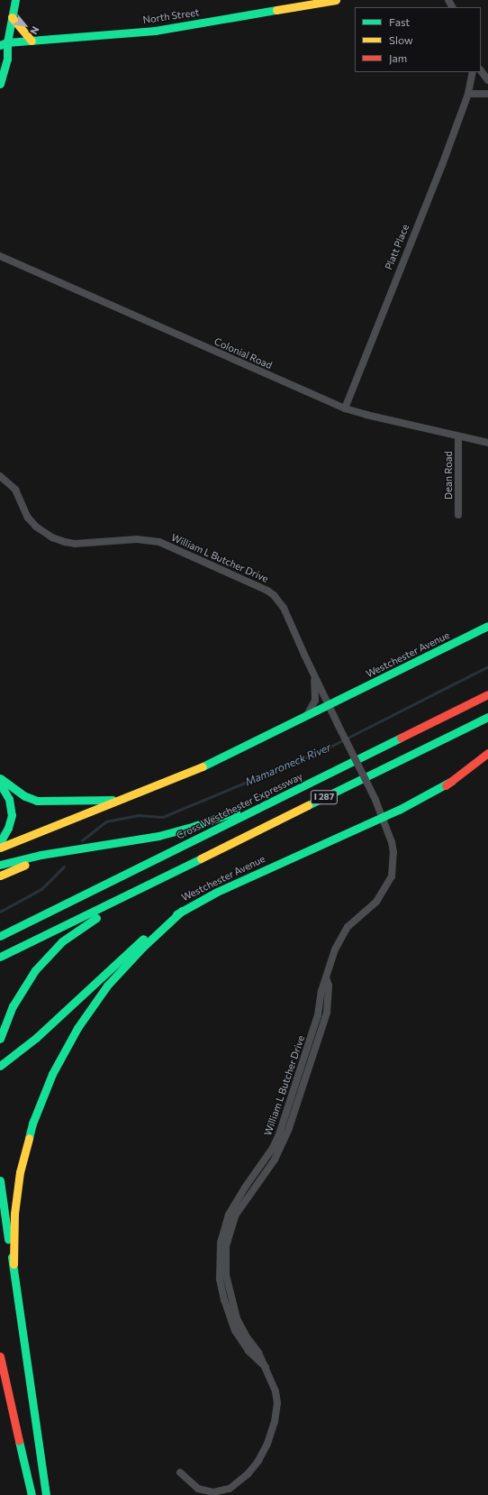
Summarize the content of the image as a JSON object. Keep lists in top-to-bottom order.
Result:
{
  "streets": {
    "main road": [
      "North Street",
      "Westchester Avenue",
      "I 287",
      "Cross Westchester Expressway"
    ],
    "street": [
      "Platt Place",
      "Colonial Road",
      "Dean Road",
      "William L Butcher Drive"
    ]
  },
  "crossings": [
    ["Platt Place", "Colonial Road"],
    ["Colonial Road", "Dean Road"],
    ["William L Butcher Drive", "Westchester Avenue"]
  ],
  "water": ["Mamaroneck River"],
  "legend": ["Fast", "Slow", "Jam"],
  "north": "bottom right"
}
